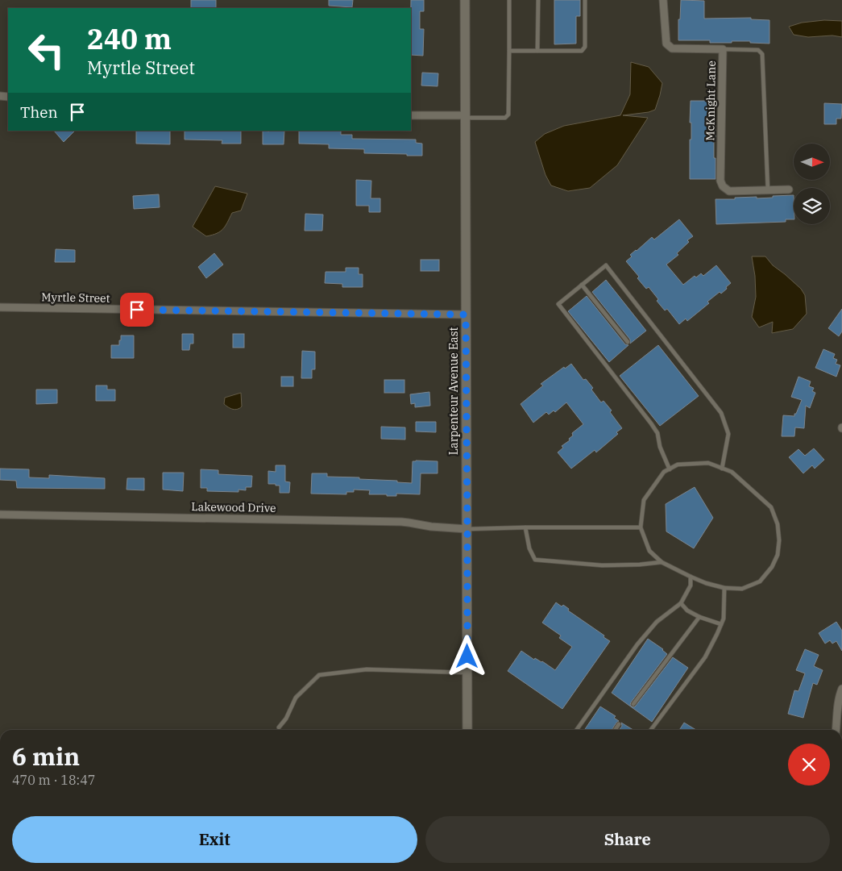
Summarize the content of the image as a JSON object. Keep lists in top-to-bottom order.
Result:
{
  "streets": {
    "street": [
      "McKnight Lane",
      "Myrtle Street",
      "Larpenteur Avenue East",
      "Lakewood Drive"
    ]
  },
  "crossings": [
    ["Myrtle Street", "Larpenteur Avenue East"],
    ["Larpenteur Avenue East", "Lakewood Drive"]
  ],
  "north": "right",
  "page": {
    "turn": ["240 m", "Myrtle Street"],
    "then": "Then",
    "heading": ["6 min", "470 m · 18:47"],
    "buttons": ["Exit", "Share"]
  }
}
